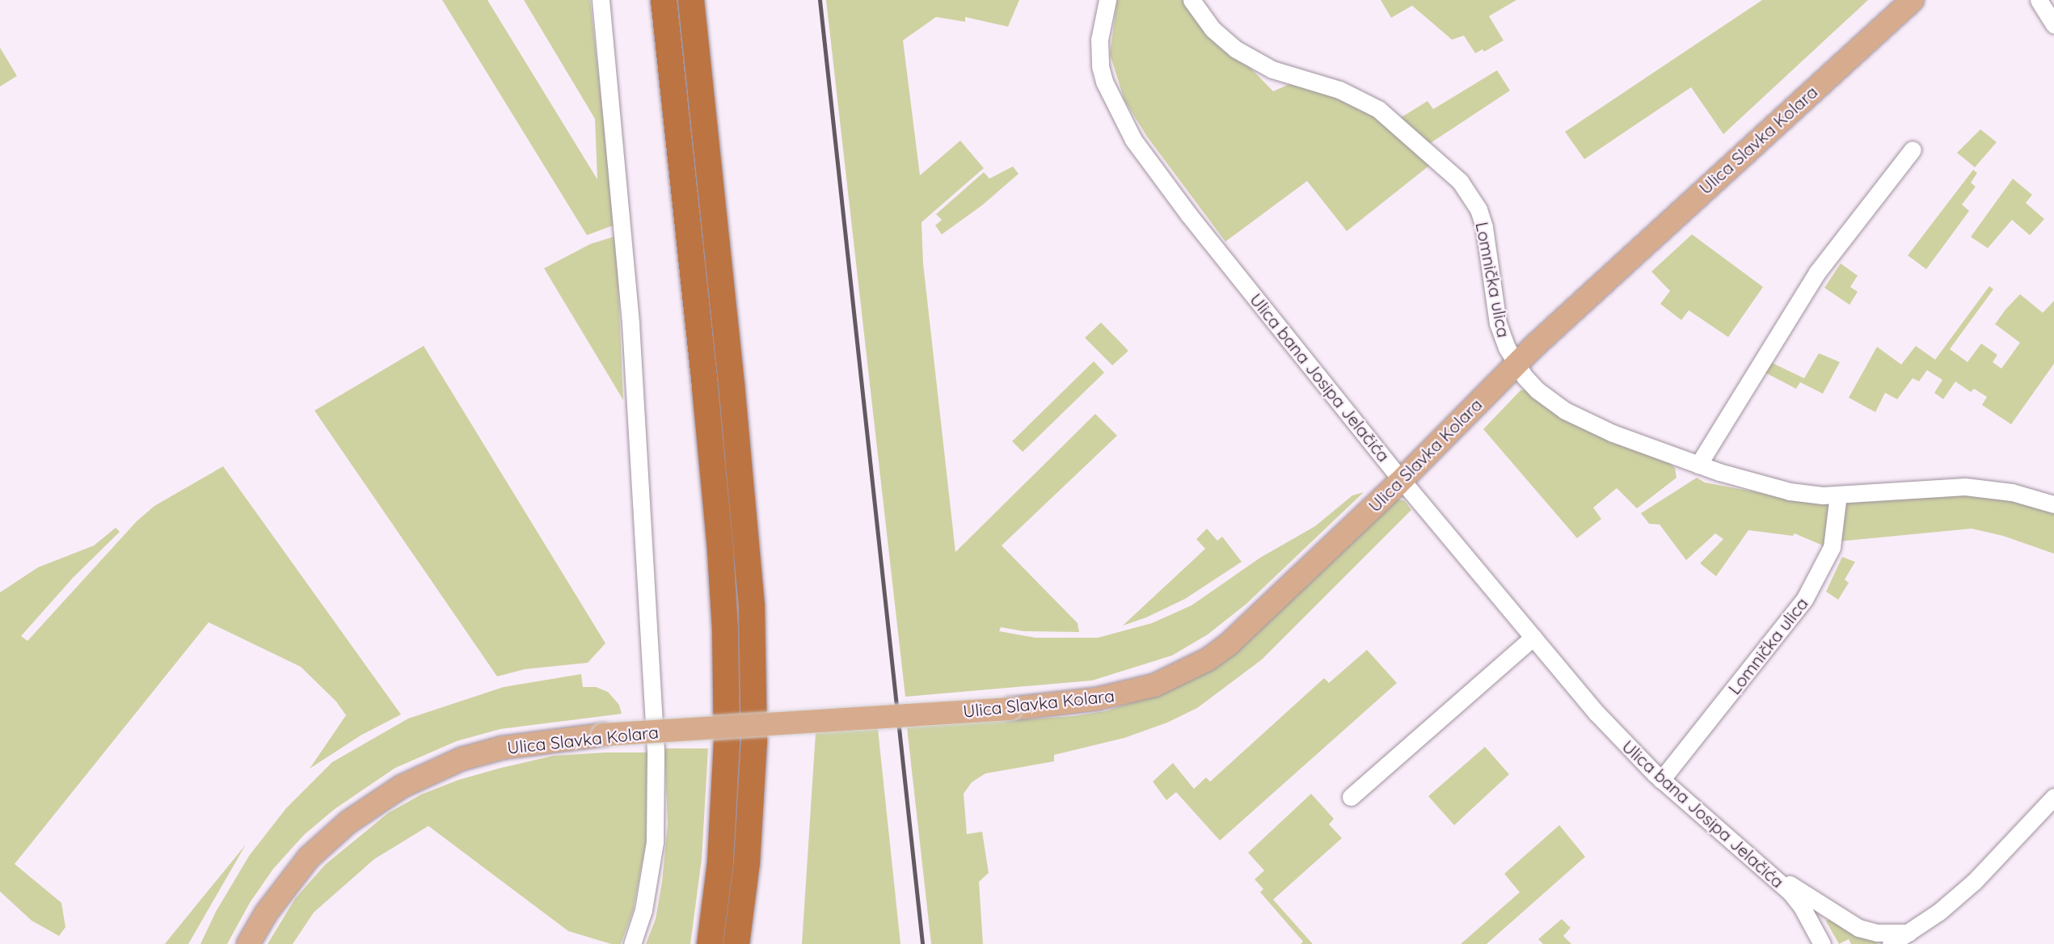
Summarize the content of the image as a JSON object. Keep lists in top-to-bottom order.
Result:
{
  "streets": {
    "main road": ["Ulica Slavka Kolara"],
    "street": ["Lomnička ulica", "Ulica bana Josipa Jelačića"]
  },
  "crossings": [
    ["Ulica Slavka Kolara", "Lomnička ulica"],
    ["Ulica Slavka Kolara", "Ulica bana Josipa Jelačića"],
    ["Lomnička ulica", "Ulica bana Josipa Jelačića"]
  ]
}
